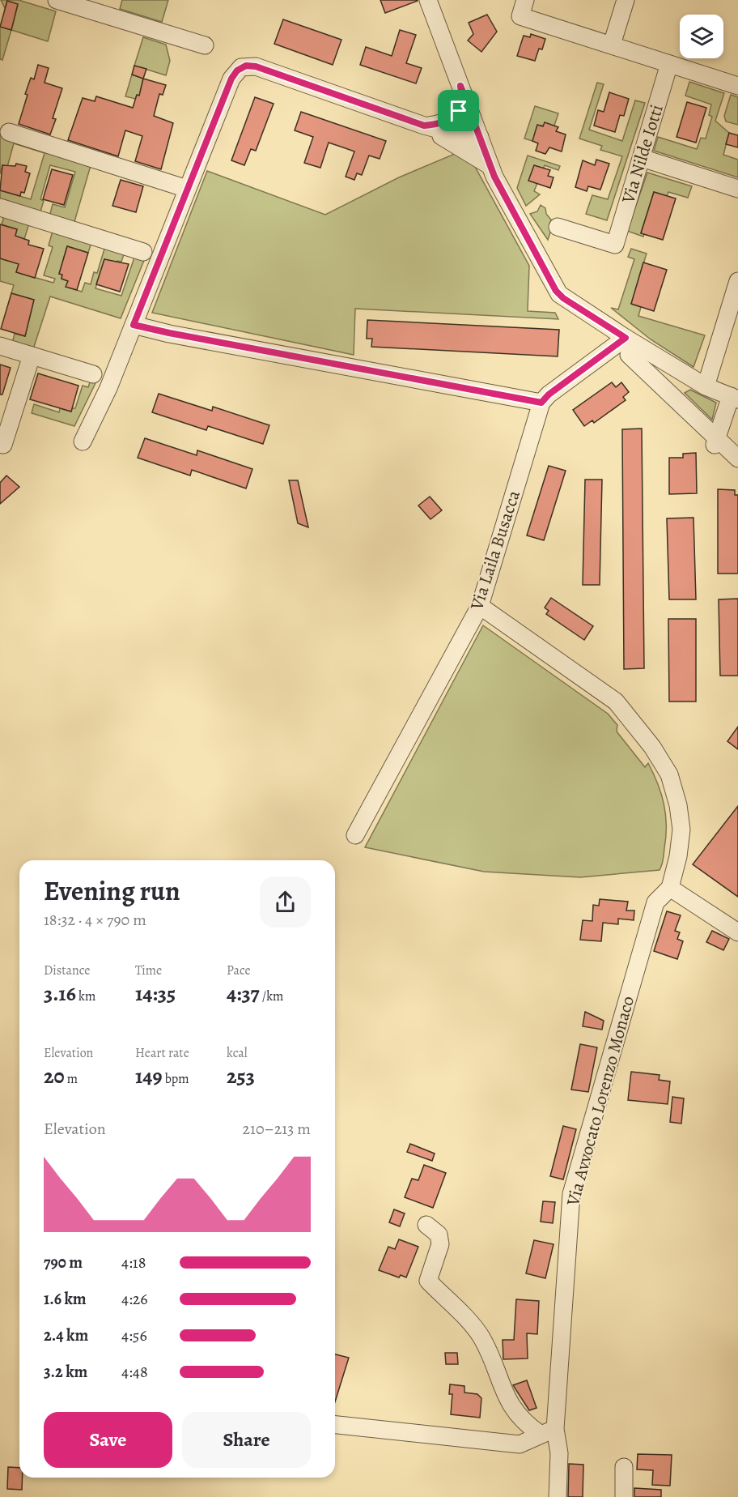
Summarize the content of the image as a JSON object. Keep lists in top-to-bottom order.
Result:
{
  "streets": {
    "street": ["Via Nilde Iotti", "Via Laila Busacca", "Via Avvocato Lorenzo Monaco"]
  },
  "page": {
    "heading": ["Evening run", "18:32 · 4 × 790 m"],
    "stats": [
      ["Distance", "3.16 km"],
      ["Time", "14:35"],
      ["Pace", "4:37 /km"],
      ["Elevation", "20 m"],
      ["Heart rate", "149 bpm"],
      ["kcal", "253"]
    ],
    "chart": ["Elevation", "210–213 m"],
    "list": [
      {
        "name": "790 m",
        "note": "4:18"
      },
      {
        "name": "1.6 km",
        "note": "4:26"
      },
      {
        "name": "2.4 km",
        "note": "4:56"
      },
      {
        "name": "3.2 km",
        "note": "4:48"
      }
    ],
    "buttons": ["Save", "Share"]
  }
}
